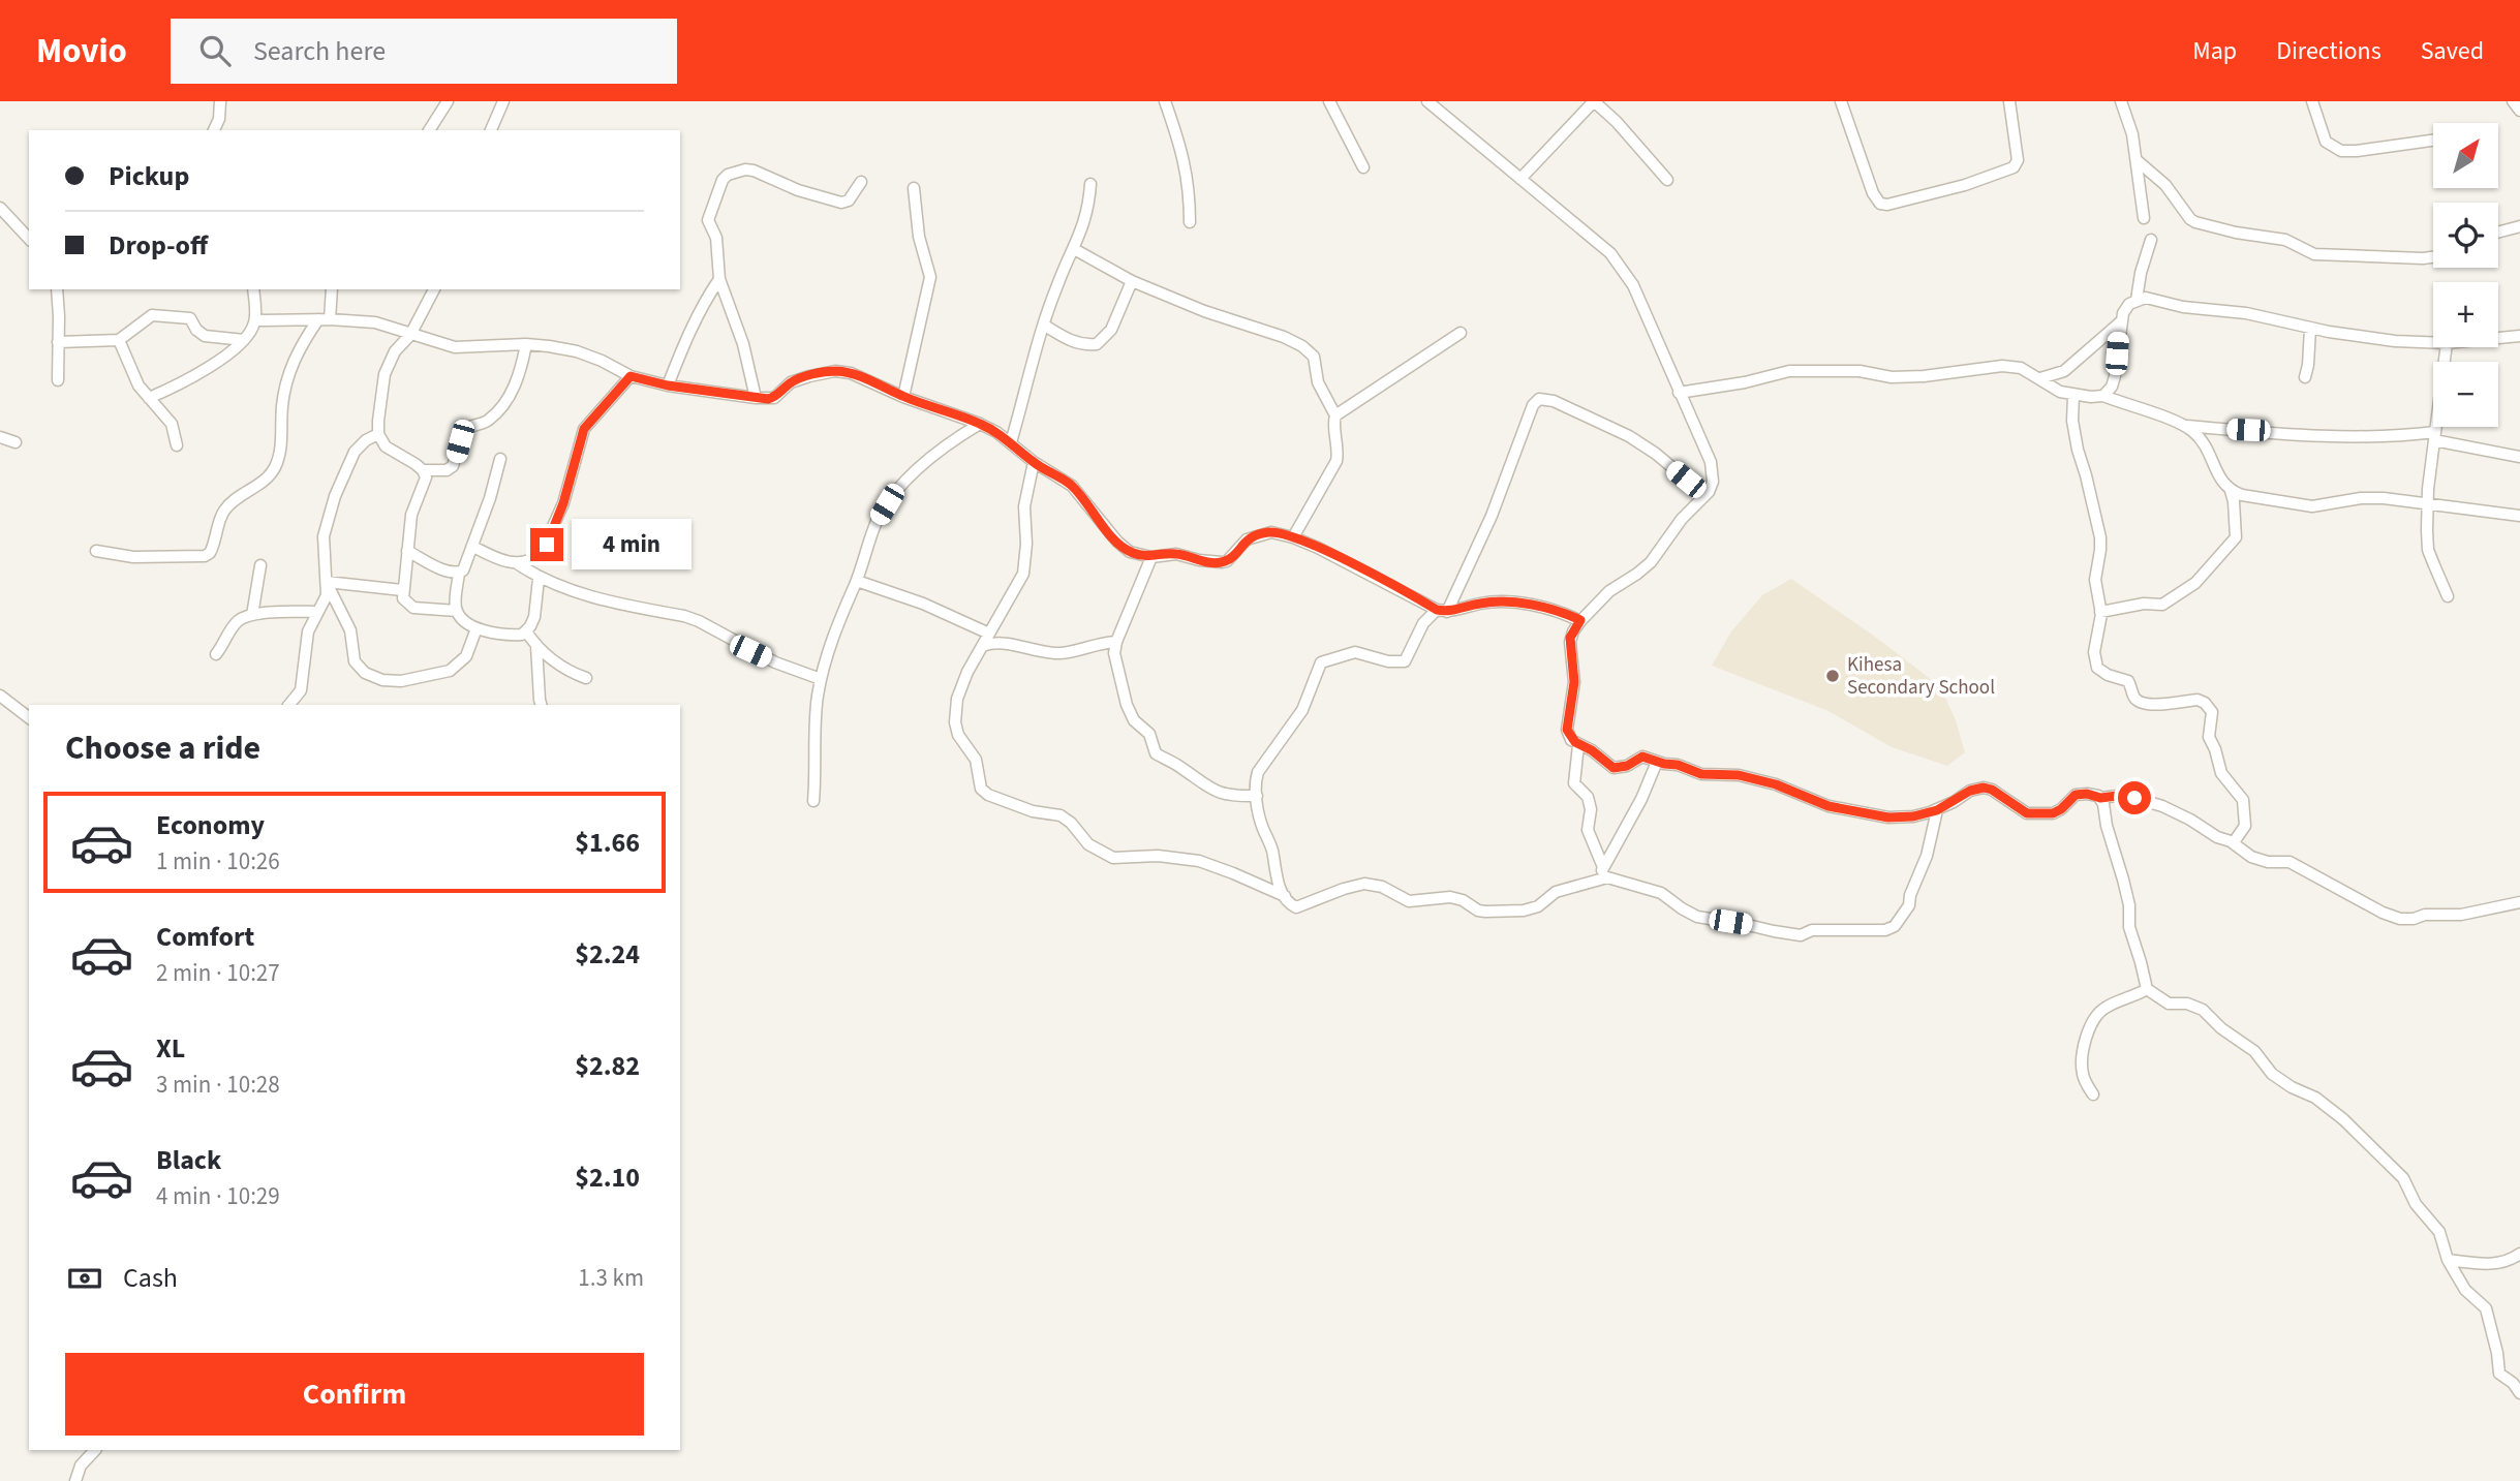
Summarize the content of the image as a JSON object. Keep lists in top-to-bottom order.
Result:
{
  "places": ["Kihesa Secondary School"],
  "north": "top right",
  "page": {
    "header": "Movio",
    "search": "Search here",
    "nav": ["Map", "Directions", "Saved"],
    "map_buttons": ["+", "−"],
    "banner": ["Pickup", "Drop-off"],
    "bubble": "4 min",
    "heading": "Choose a ride",
    "list": [
      {
        "name": "Economy",
        "note": "1 min · 10:26",
        "value": "$1.66"
      },
      {
        "name": "Comfort",
        "note": "2 min · 10:27",
        "value": "$2.24"
      },
      {
        "name": "XL",
        "note": "3 min · 10:28",
        "value": "$2.82"
      },
      {
        "name": "Black",
        "note": "4 min · 10:29",
        "value": "$2.10"
      }
    ],
    "pay": ["Cash", "1.3 km"],
    "buttons": "Confirm"
  }
}
